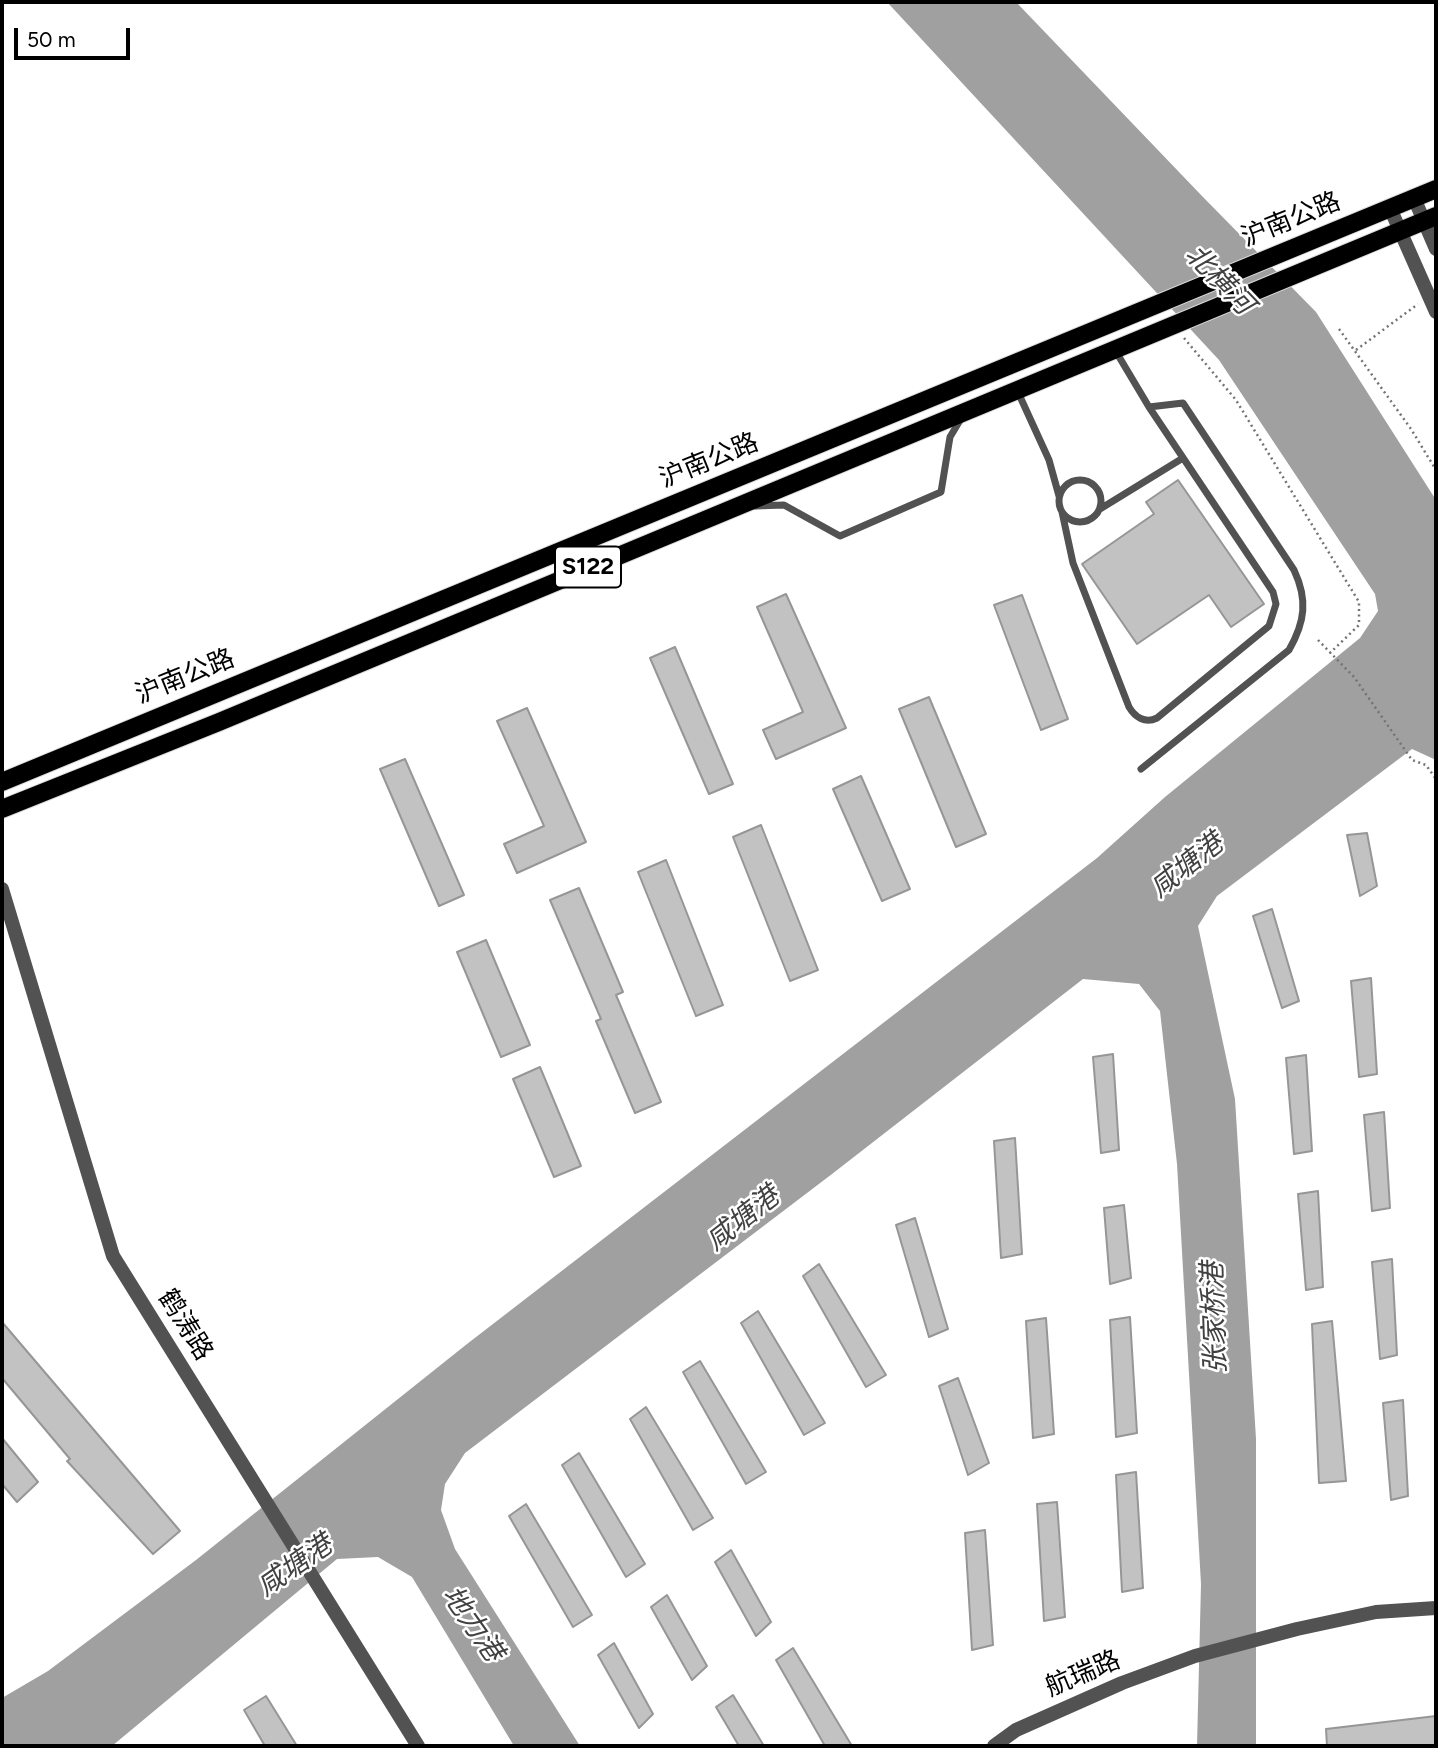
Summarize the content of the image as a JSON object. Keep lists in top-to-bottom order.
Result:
{
  "streets": {
    "main road": ["沪南公路", "S122"],
    "street": ["鹤涛路", "航瑞路"]
  },
  "water": [
    "北横河",
    "咸塘港",
    "张家桥港",
    "地力港"
  ],
  "scale_bar": "50 m"
}
